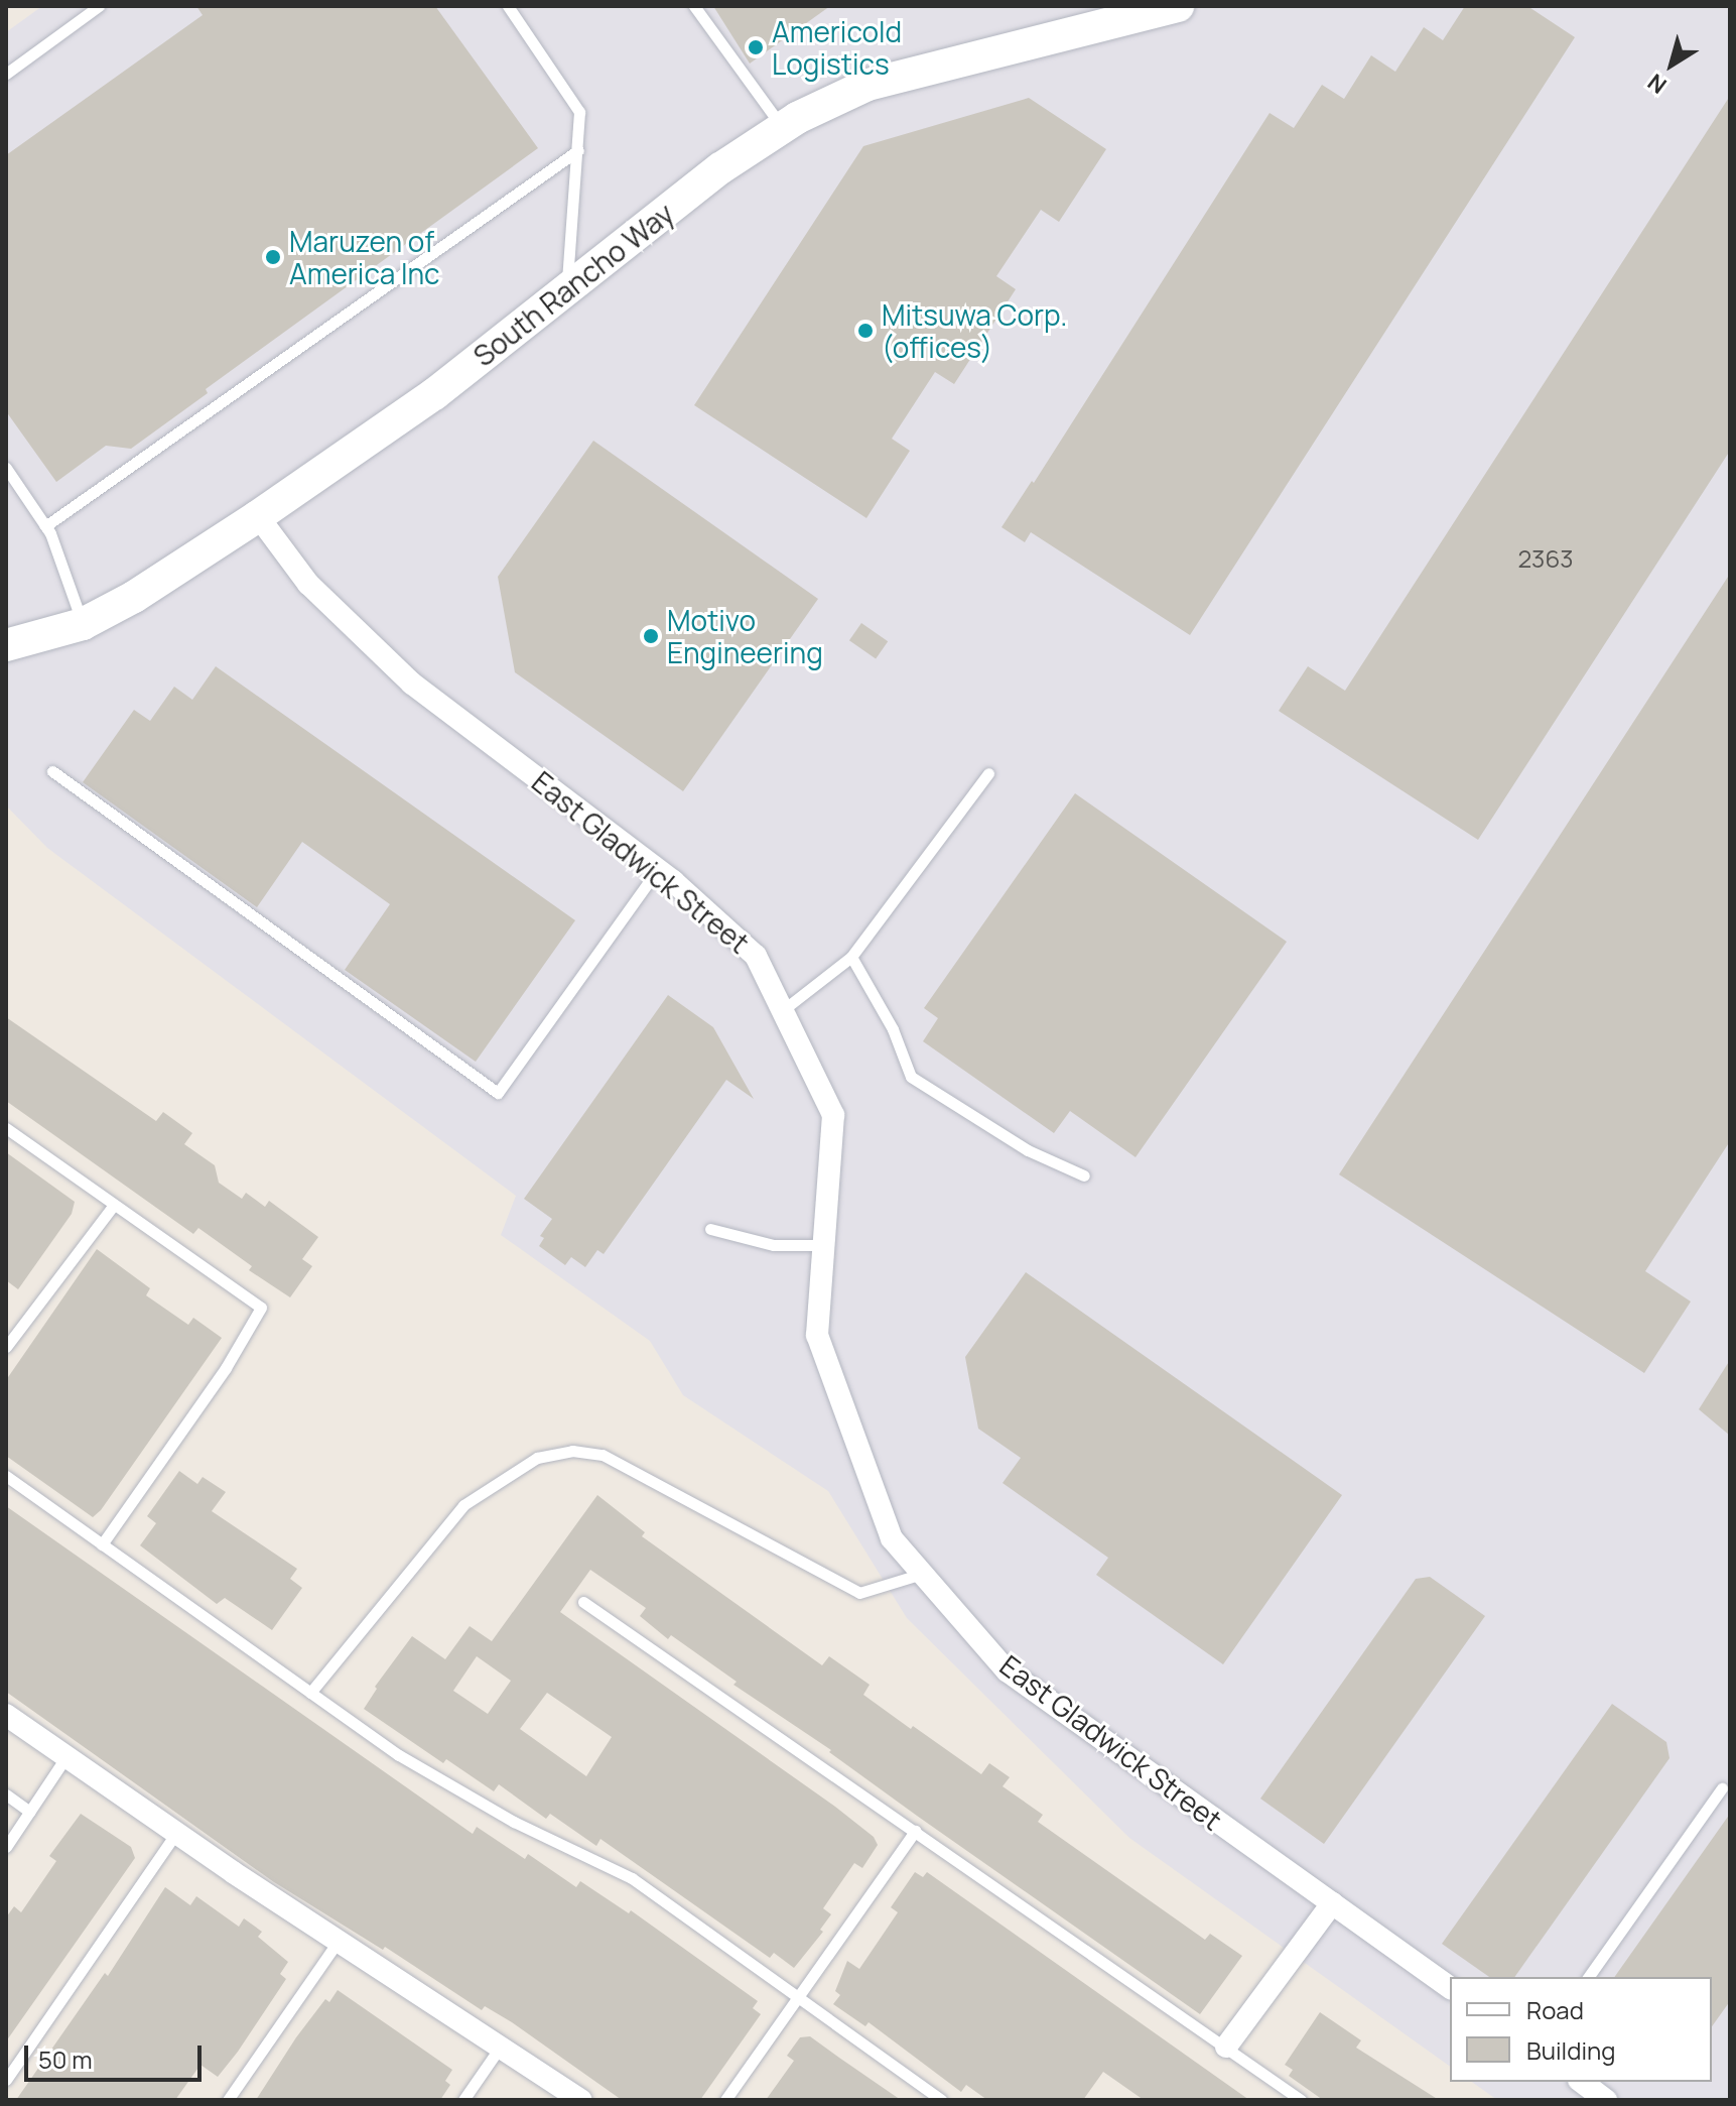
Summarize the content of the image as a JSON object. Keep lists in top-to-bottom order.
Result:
{
  "streets": {
    "street": ["South Rancho Way", "East Gladwick Street"]
  },
  "crossings": [
    ["South Rancho Way", "East Gladwick Street"]
  ],
  "places": [
    "Americold Logistics",
    "Maruzen of America Inc",
    "Mitsuwa Corp. (offices)",
    "Motivo Engineering"
  ],
  "house_numbers": ["2363"],
  "legend": ["Road", "Building"],
  "scale_bar": "50 m",
  "north": "bottom left"
}
